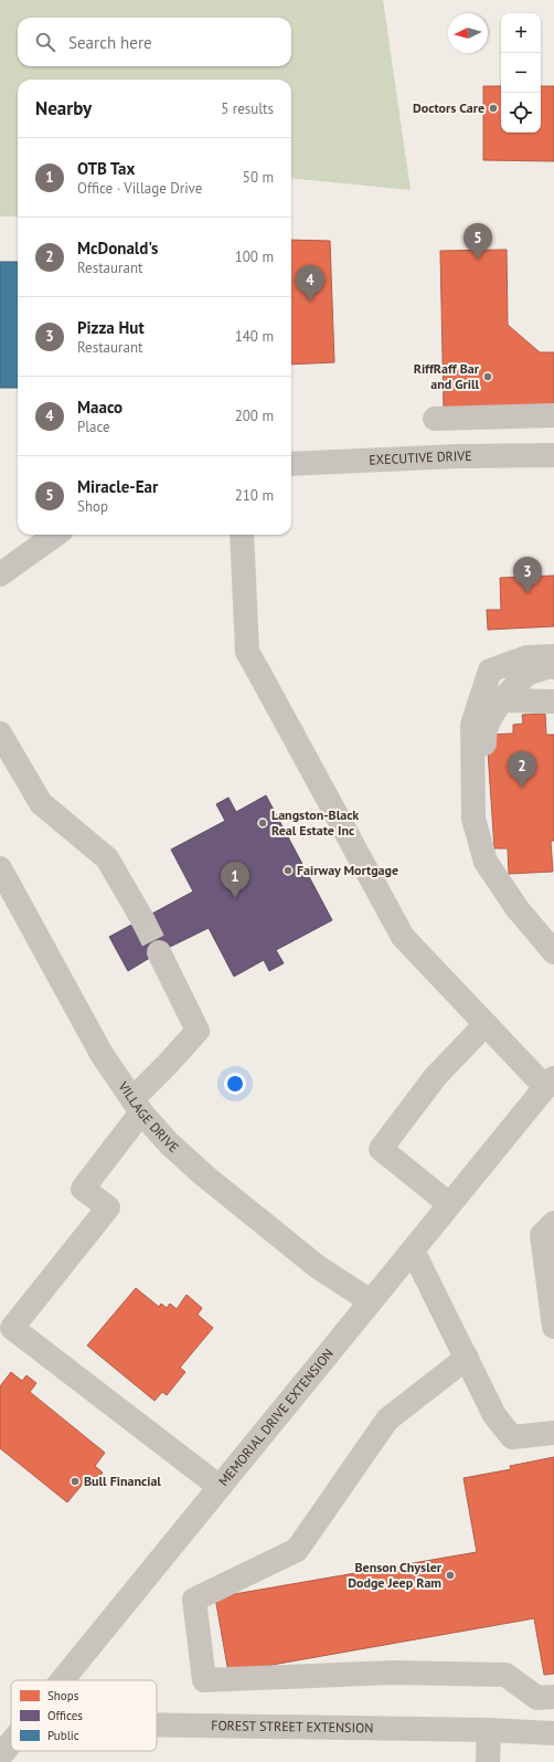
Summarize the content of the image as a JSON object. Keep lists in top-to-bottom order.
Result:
{
  "streets": {
    "street": [
      "EXECUTIVE DRIVE",
      "VILLAGE DRIVE",
      "MEMORIAL DRIVE EXTENSION",
      "FOREST STREET EXTENSION"
    ]
  },
  "crossings": [
    ["VILLAGE DRIVE", "MEMORIAL DRIVE EXTENSION"]
  ],
  "places": [
    "Doctors Care",
    "RiffRaff Bar and Grill",
    "Langston-Black Real Estate Inc",
    "Fairway Mortgage",
    "Bull Financial",
    "Benson Chysler Dodge Jeep Ram"
  ],
  "legend": ["Shops", "Offices", "Public"],
  "north": "left",
  "page": {
    "map_buttons": ["+", "−"],
    "search": "Search here",
    "heading": ["Nearby", "5 results"],
    "list": [
      {
        "mark": "1",
        "name": "OTB Tax",
        "note": "Office · Village Drive",
        "value": "50 m"
      },
      {
        "mark": "2",
        "name": "McDonald's",
        "note": "Restaurant",
        "value": "100 m"
      },
      {
        "mark": "3",
        "name": "Pizza Hut",
        "note": "Restaurant",
        "value": "140 m"
      },
      {
        "mark": "4",
        "name": "Maaco",
        "note": "Place",
        "value": "200 m"
      },
      {
        "mark": "5",
        "name": "Miracle-Ear",
        "note": "Shop",
        "value": "210 m"
      }
    ],
    "pins": [
      "5",
      "4",
      "3",
      "2",
      "1"
    ]
  }
}
